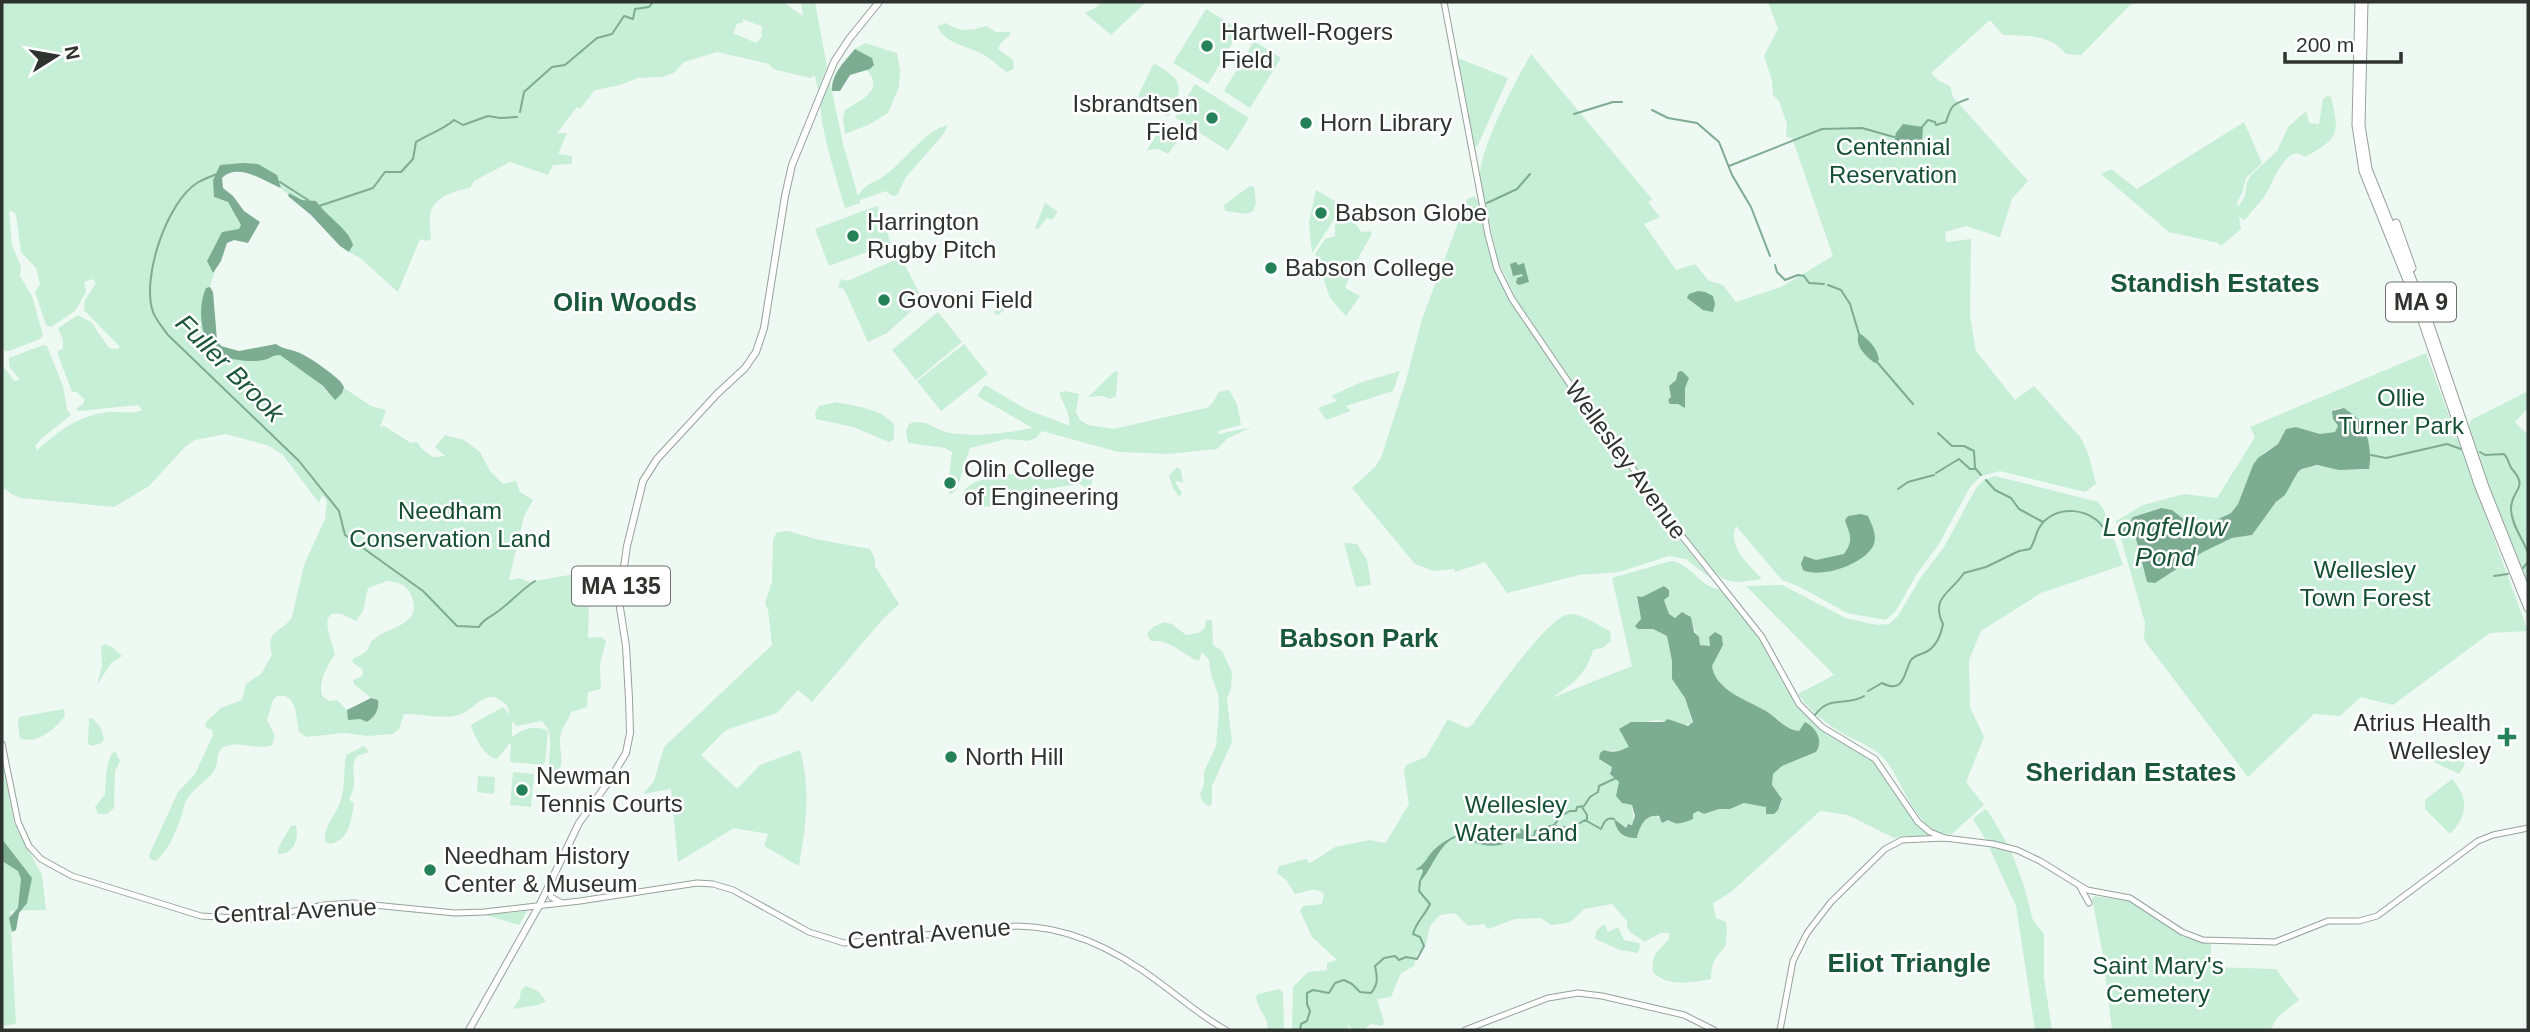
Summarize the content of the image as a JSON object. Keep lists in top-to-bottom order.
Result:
{
  "streets": {
    "highway": ["MA 9"],
    "main road": ["Wellesley Avenue", "MA 135", "Central Avenue"]
  },
  "crossings": [
    ["MA 135", "Central Avenue"]
  ],
  "districts": [
    "Standish Estates",
    "Olin Woods",
    "Babson Park",
    "Sheridan Estates",
    "Eliot Triangle"
  ],
  "water": ["Fuller Brook", "Longfellow Pond"],
  "parks": [
    "Centennial Reservation",
    "Ollie Turner Park",
    "Needham Conservation Land",
    "Wellesley Town Forest",
    "Wellesley Water Land",
    "Saint Mary's Cemetery"
  ],
  "places": {
    "other": [
      "Hartwell-Rogers Field",
      "Isbrandtsen Field",
      "Horn Library",
      "Babson Globe",
      "Harrington Rugby Pitch",
      "Babson College",
      "Govoni Field",
      "Olin College of Engineering",
      "North Hill",
      "Newman Tennis Courts",
      "Needham History Center & Museum"
    ],
    "health": ["Atrius Health Wellesley"]
  },
  "scale_bar": "200 m",
  "north": "right"
}
